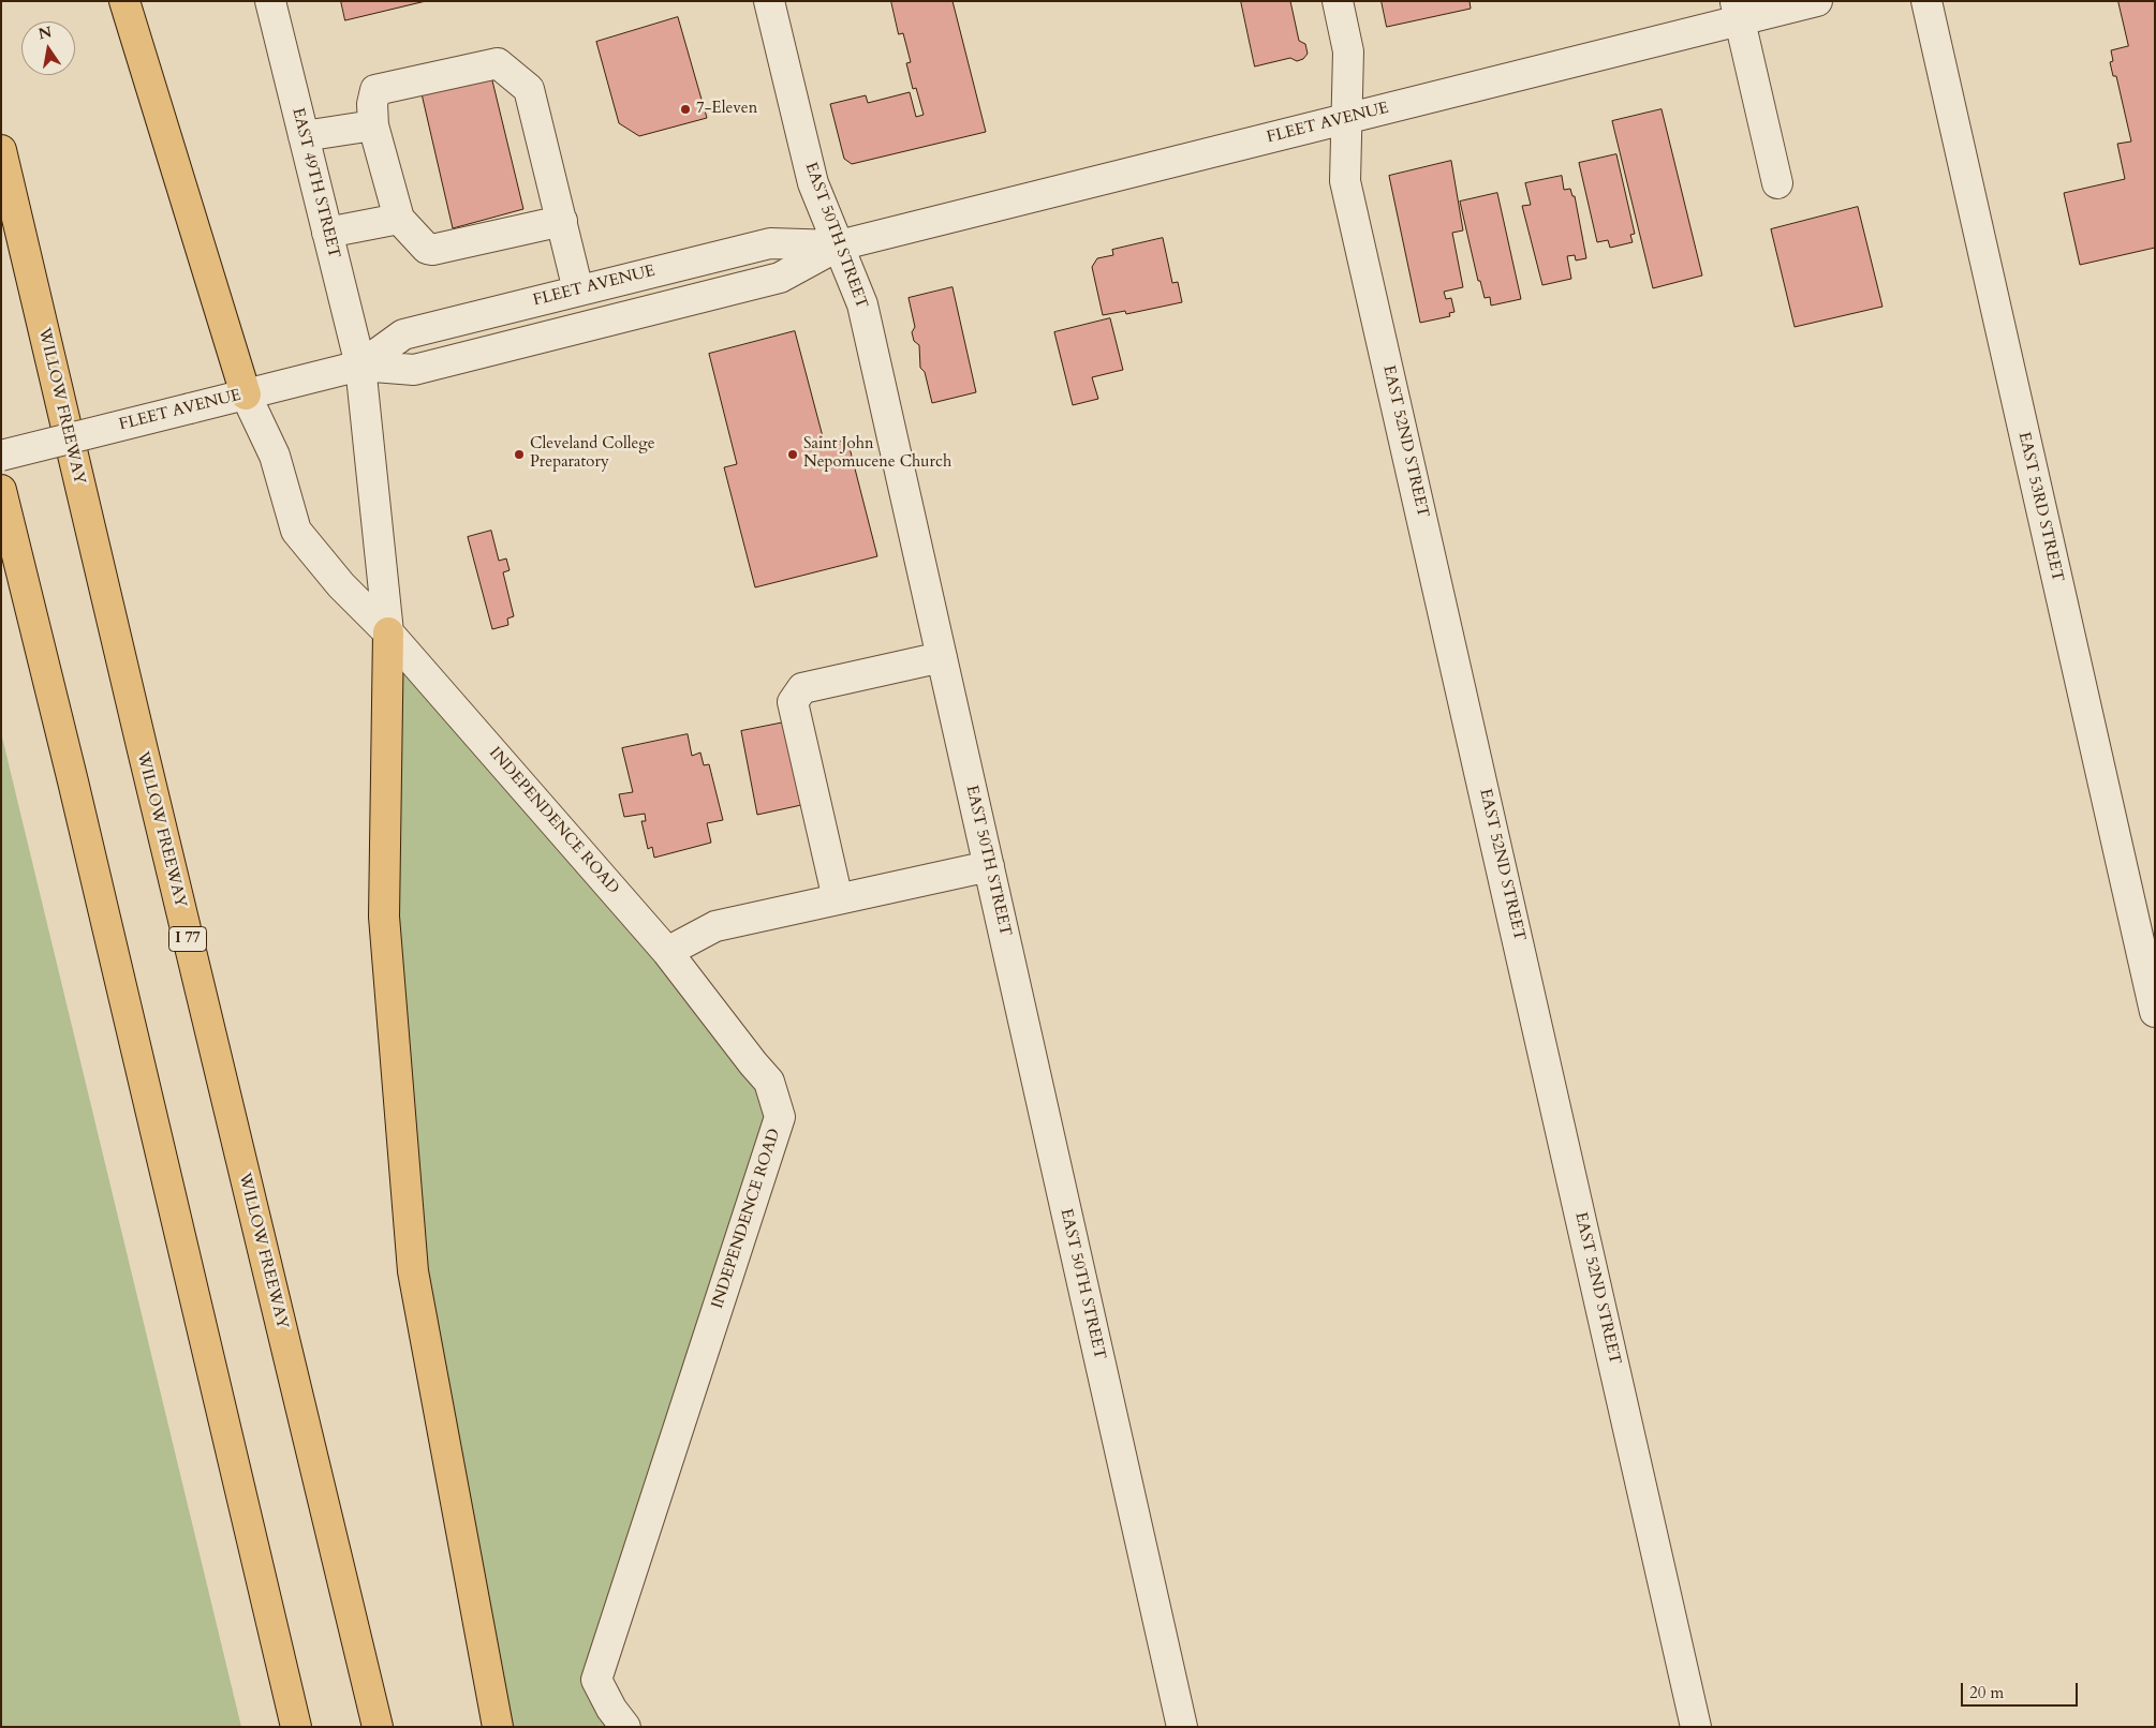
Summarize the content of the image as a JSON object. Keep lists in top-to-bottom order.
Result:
{
  "streets": {
    "highway": ["WILLOW FREEWAY", "I 77"],
    "street": [
      "FLEET AVENUE",
      "EAST 49TH STREET",
      "EAST 50TH STREET",
      "EAST 52ND STREET",
      "EAST 53RD STREET",
      "INDEPENDENCE ROAD"
    ]
  },
  "crossings": [
    ["FLEET AVENUE", "EAST 49TH STREET"],
    ["FLEET AVENUE", "EAST 50TH STREET"],
    ["FLEET AVENUE", "EAST 52ND STREET"],
    ["FLEET AVENUE", "INDEPENDENCE ROAD"]
  ],
  "places": ["7-Eleven", "Cleveland College Preparatory", "Saint John Nepomucene Church"],
  "scale_bar": "20 m",
  "north": "top"
}
